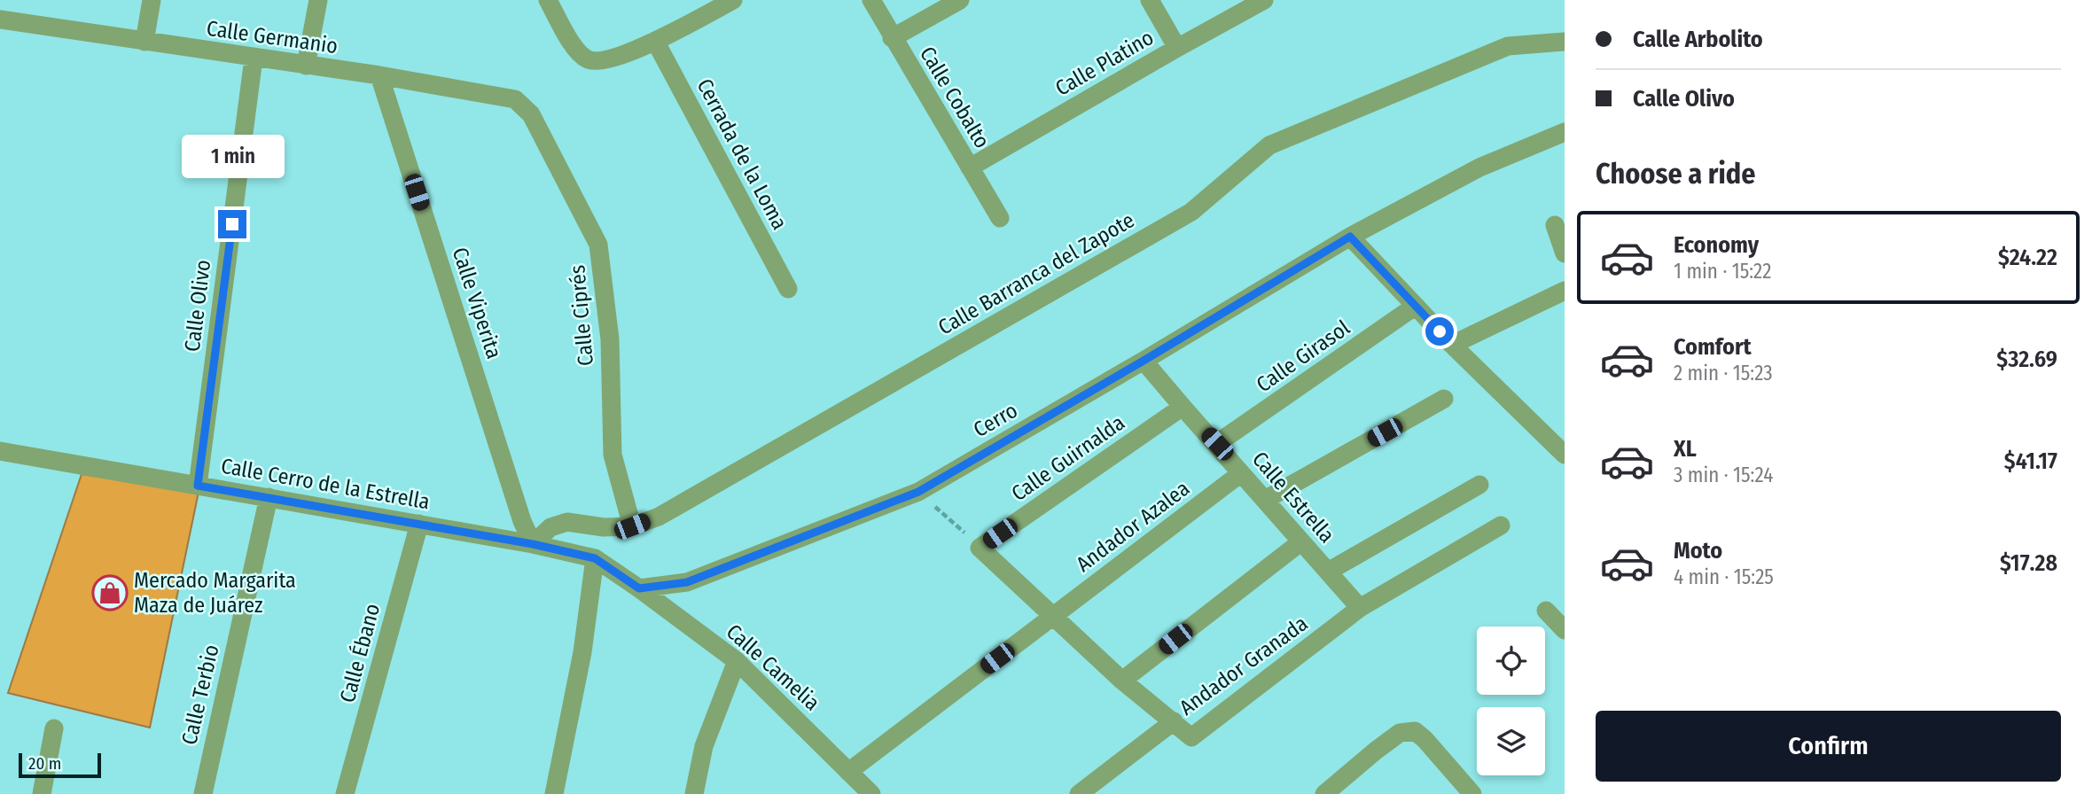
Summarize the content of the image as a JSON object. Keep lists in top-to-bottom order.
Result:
{
  "streets": {
    "street": [
      "Calle Germanio",
      "Calle Platino",
      "Calle Cobalto",
      "Cerrada de la Loma",
      "Calle Barranca del Zapote",
      "Calle Viperita",
      "Calle Olivo",
      "Calle Ciprés",
      "Calle Girasol",
      "Cerro",
      "Calle Guirnalda",
      "Calle Cerro de la Estrella",
      "Calle Estrella",
      "Andador Azalea",
      "Calle Ébano",
      "Andador Granada",
      "Calle Camelia",
      "Calle Terbio"
    ]
  },
  "crossings": [
    ["Calle Germanio", "Calle Viperita"],
    ["Calle Germanio", "Calle Olivo"],
    ["Calle Germanio", "Calle Ciprés"],
    ["Calle Platino", "Calle Cobalto"],
    ["Calle Barranca del Zapote", "Calle Viperita"],
    ["Calle Barranca del Zapote", "Calle Ciprés"],
    ["Calle Barranca del Zapote", "Calle Cerro de la Estrella"],
    ["Calle Barranca del Zapote", "Calle Camelia"],
    ["Calle Viperita", "Calle Cerro de la Estrella"],
    ["Calle Viperita", "Calle Camelia"],
    ["Calle Olivo", "Calle Cerro de la Estrella"],
    ["Calle Girasol", "Calle Estrella"],
    ["Cerro", "Calle Estrella"],
    ["Cerro", "Calle Camelia"],
    ["Calle Guirnalda", "Calle Estrella"],
    ["Calle Guirnalda", "Andador Granada"],
    ["Calle Cerro de la Estrella", "Calle Ébano"],
    ["Calle Cerro de la Estrella", "Calle Camelia"],
    ["Calle Cerro de la Estrella", "Calle Terbio"],
    ["Calle Estrella", "Andador Azalea"],
    ["Calle Estrella", "Andador Granada"],
    ["Andador Azalea", "Andador Granada"],
    ["Andador Azalea", "Calle Camelia"]
  ],
  "places": {
    "shop": ["Mercado Margarita Maza de Juárez"]
  },
  "scale_bar": "20 m",
  "page": {
    "banner": ["Calle Arbolito", "Calle Olivo"],
    "bubble": "1 min",
    "heading": "Choose a ride",
    "list": [
      {
        "name": "Economy",
        "note": "1 min · 15:22",
        "value": "$24.22"
      },
      {
        "name": "Comfort",
        "note": "2 min · 15:23",
        "value": "$32.69"
      },
      {
        "name": "XL",
        "note": "3 min · 15:24",
        "value": "$41.17"
      },
      {
        "name": "Moto",
        "note": "4 min · 15:25",
        "value": "$17.28"
      }
    ],
    "buttons": "Confirm",
    "scale": "20 m"
  }
}
